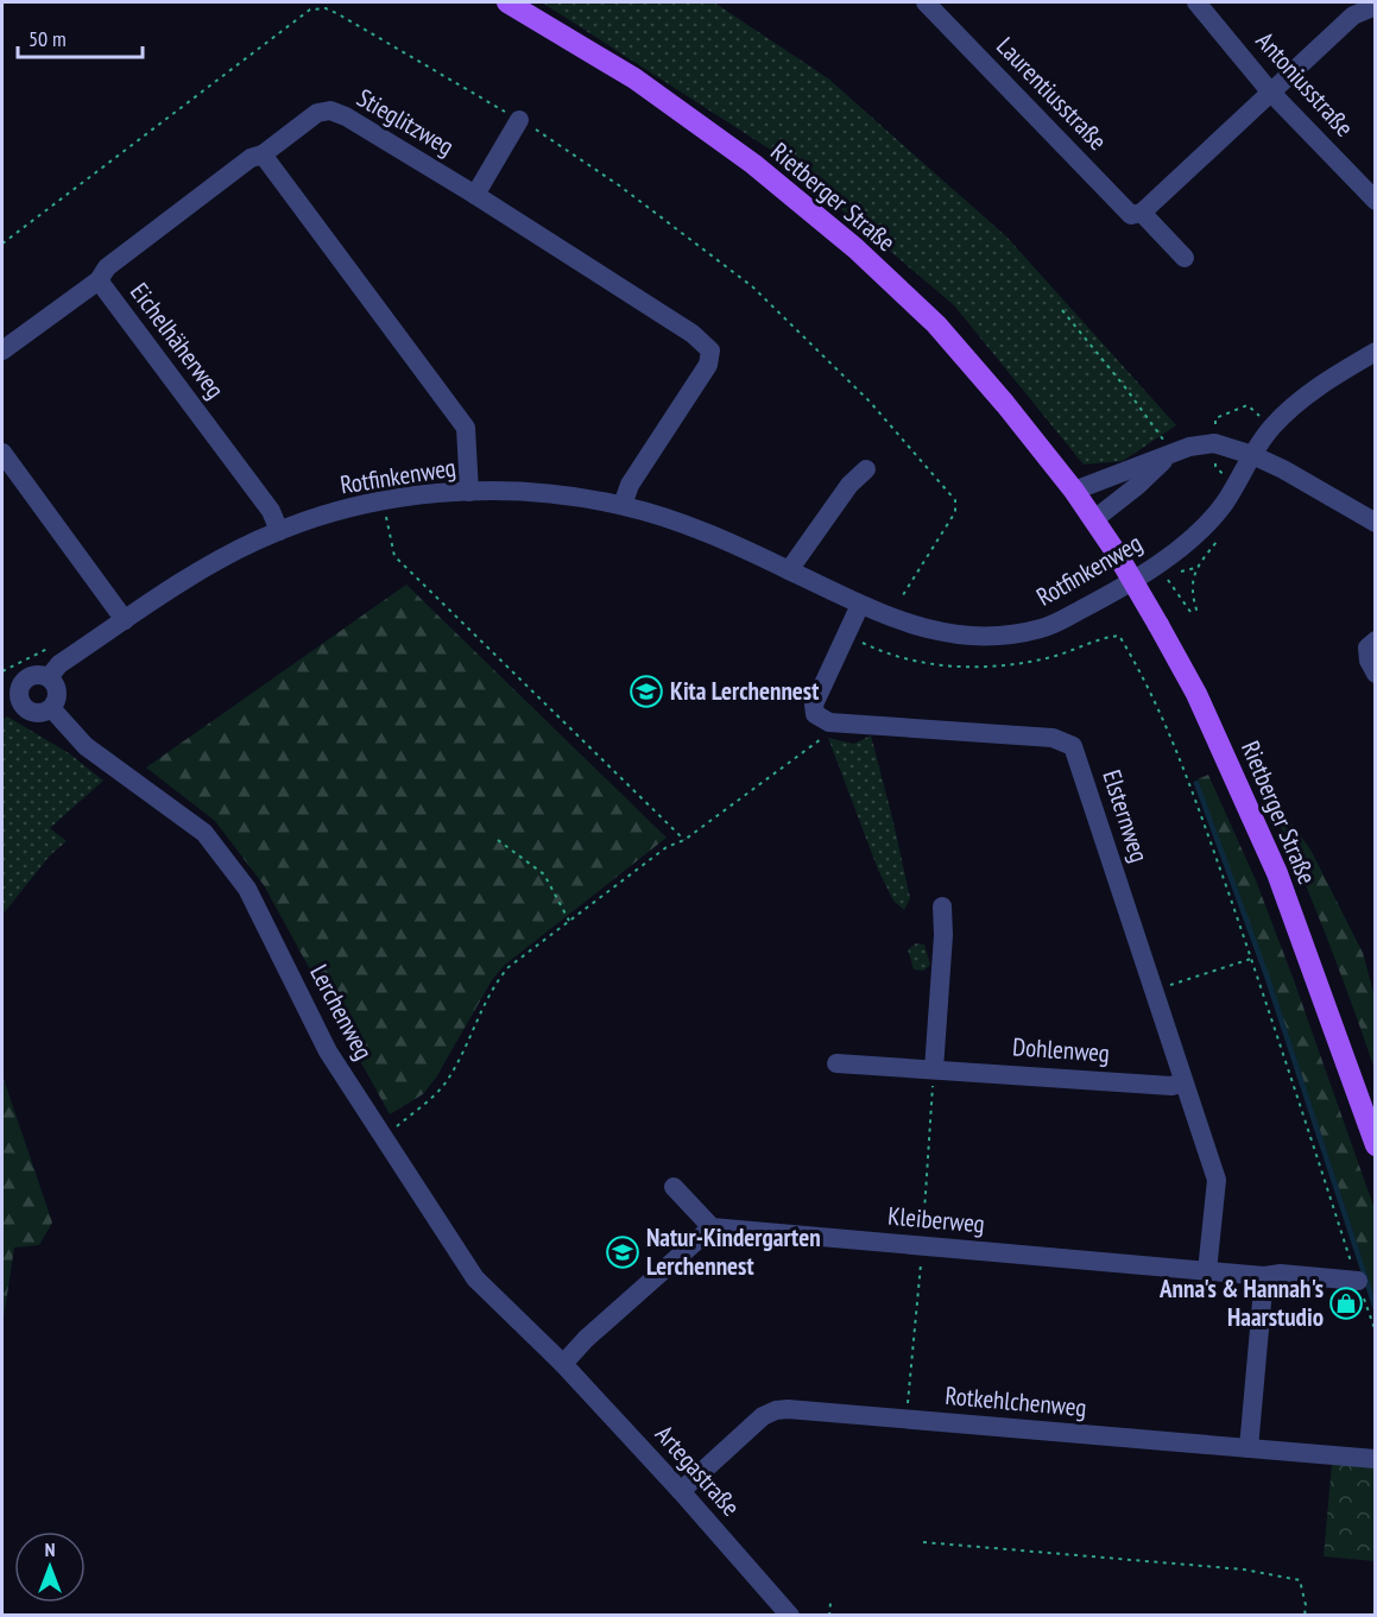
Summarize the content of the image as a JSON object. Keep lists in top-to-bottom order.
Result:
{
  "streets": {
    "main road": ["Rietberger Straße"],
    "street": [
      "Antoniusstraße",
      "Laurentiusstraße",
      "Stieglitzweg",
      "Eichelhäherweg",
      "Rotfinkenweg",
      "Elsternweg",
      "Lerchenweg",
      "Dohlenweg",
      "Kleiberweg",
      "Rotkehlchenweg",
      "Artegastraße"
    ]
  },
  "crossings": [
    ["Stieglitzweg", "Rotfinkenweg"],
    ["Eichelhäherweg", "Rotfinkenweg"],
    ["Rotfinkenweg", "Lerchenweg"],
    ["Elsternweg", "Dohlenweg"],
    ["Elsternweg", "Kleiberweg"],
    ["Lerchenweg", "Artegastraße"],
    ["Rotkehlchenweg", "Artegastraße"]
  ],
  "places": {
    "school or university": ["Kita Lerchennest", "Natur-Kindergarten Lerchennest"],
    "shop": ["Anna's & Hannah's Haarstudio"]
  },
  "scale_bar": "50 m",
  "north": "top"
}
